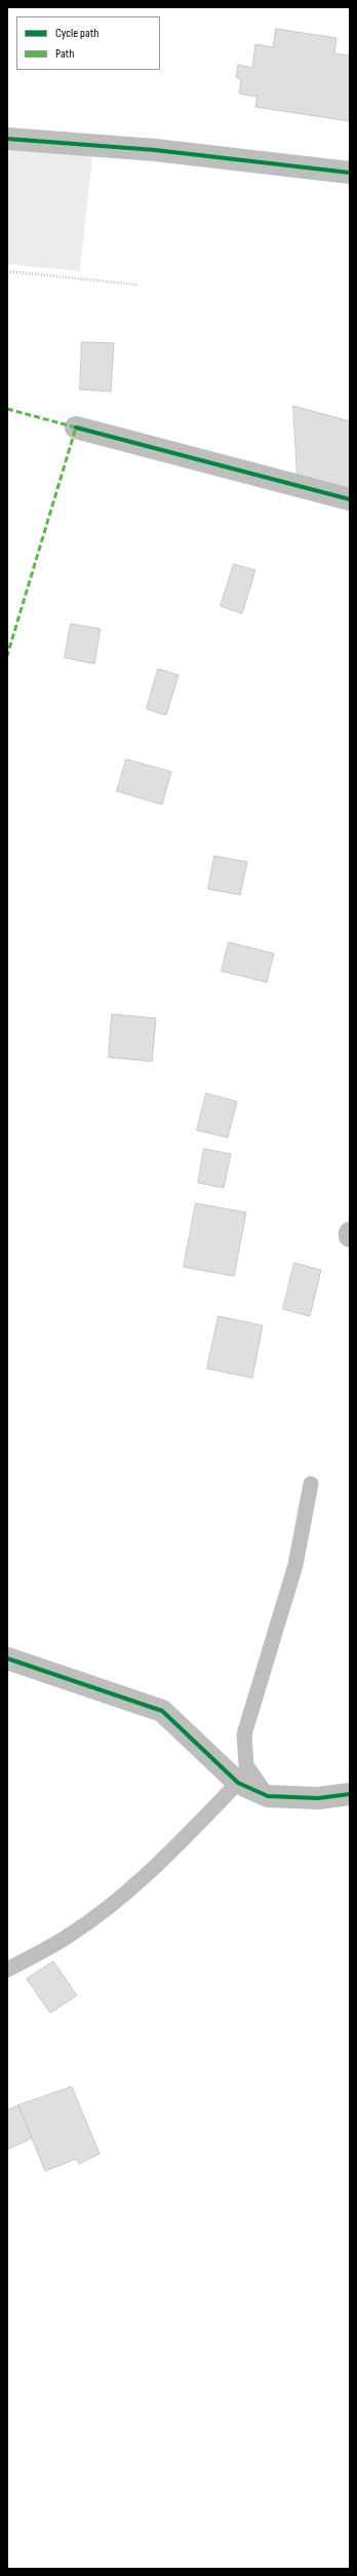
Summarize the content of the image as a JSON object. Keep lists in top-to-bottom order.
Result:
{
  "legend": ["Cycle path", "Path"]
}
